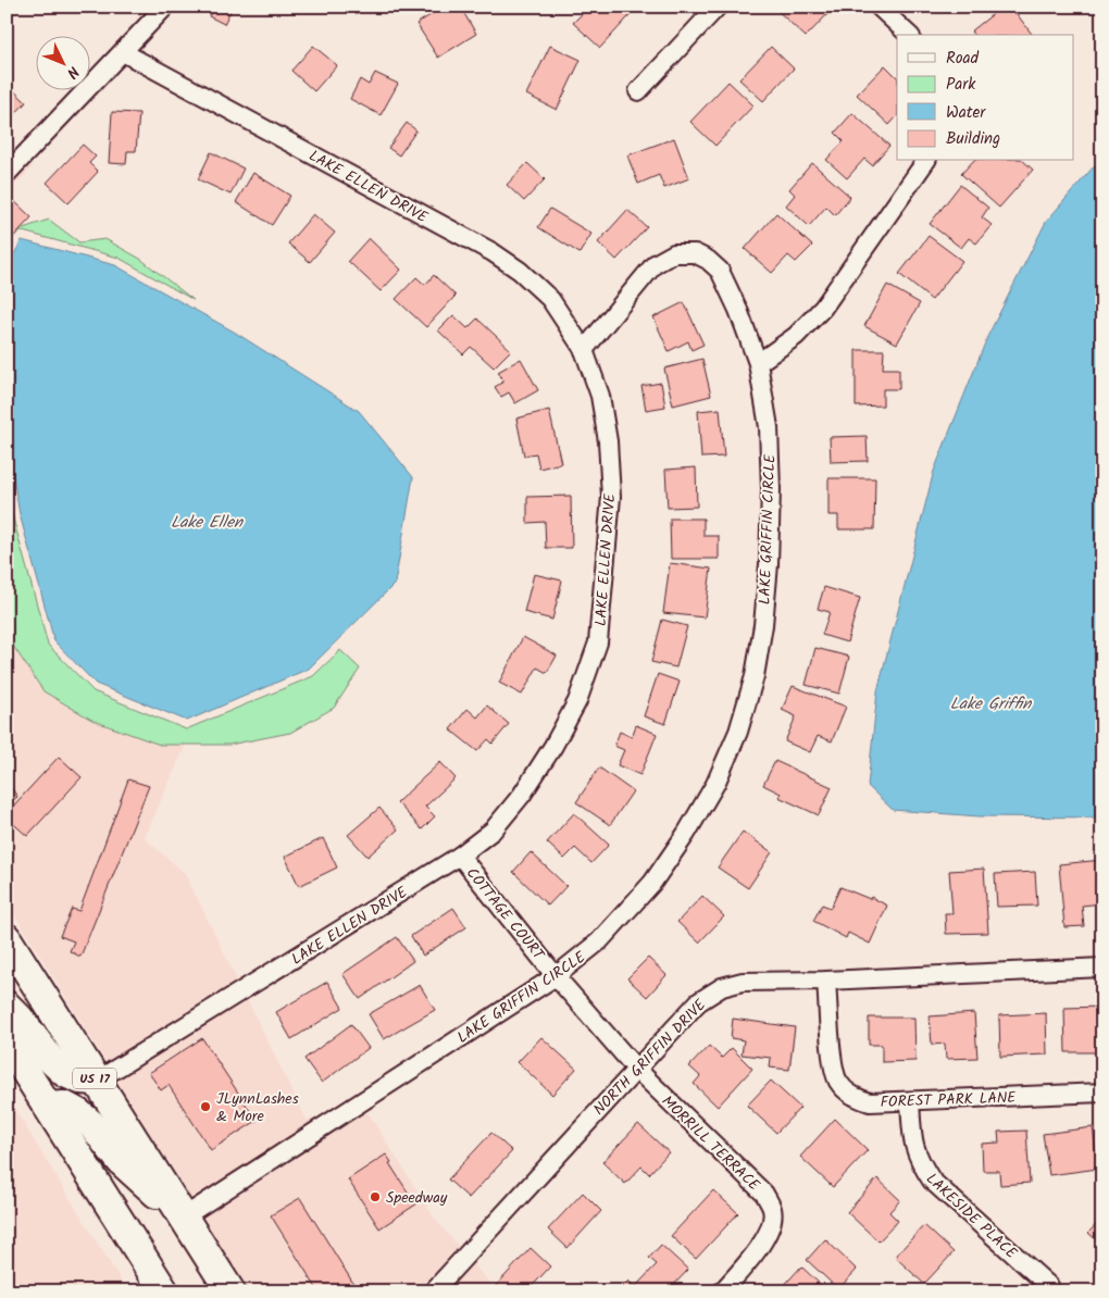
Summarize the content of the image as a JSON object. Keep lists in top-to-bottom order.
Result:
{
  "streets": {
    "main road": ["US 17"],
    "street": [
      "LAKE ELLEN DRIVE",
      "LAKE GRIFFIN CIRCLE",
      "COTTAGE COURT",
      "NORTH GRIFFIN DRIVE",
      "FOREST PARK LANE",
      "MORRILL TERRACE",
      "LAKESIDE PLACE"
    ]
  },
  "crossings": [
    ["LAKE ELLEN DRIVE", "LAKE GRIFFIN CIRCLE"],
    ["LAKE ELLEN DRIVE", "COTTAGE COURT"],
    ["LAKE ELLEN DRIVE", "US 17"],
    ["LAKE GRIFFIN CIRCLE", "COTTAGE COURT"],
    ["LAKE GRIFFIN CIRCLE", "US 17"],
    ["COTTAGE COURT", "NORTH GRIFFIN DRIVE"],
    ["COTTAGE COURT", "MORRILL TERRACE"],
    ["NORTH GRIFFIN DRIVE", "FOREST PARK LANE"],
    ["NORTH GRIFFIN DRIVE", "MORRILL TERRACE"],
    ["FOREST PARK LANE", "LAKESIDE PLACE"]
  ],
  "water": ["Lake Ellen", "Lake Griffin"],
  "places": ["JLynnLashes & More", "Speedway"],
  "legend": [
    "Road",
    "Park",
    "Water",
    "Building"
  ],
  "north": "bottom right"
}
